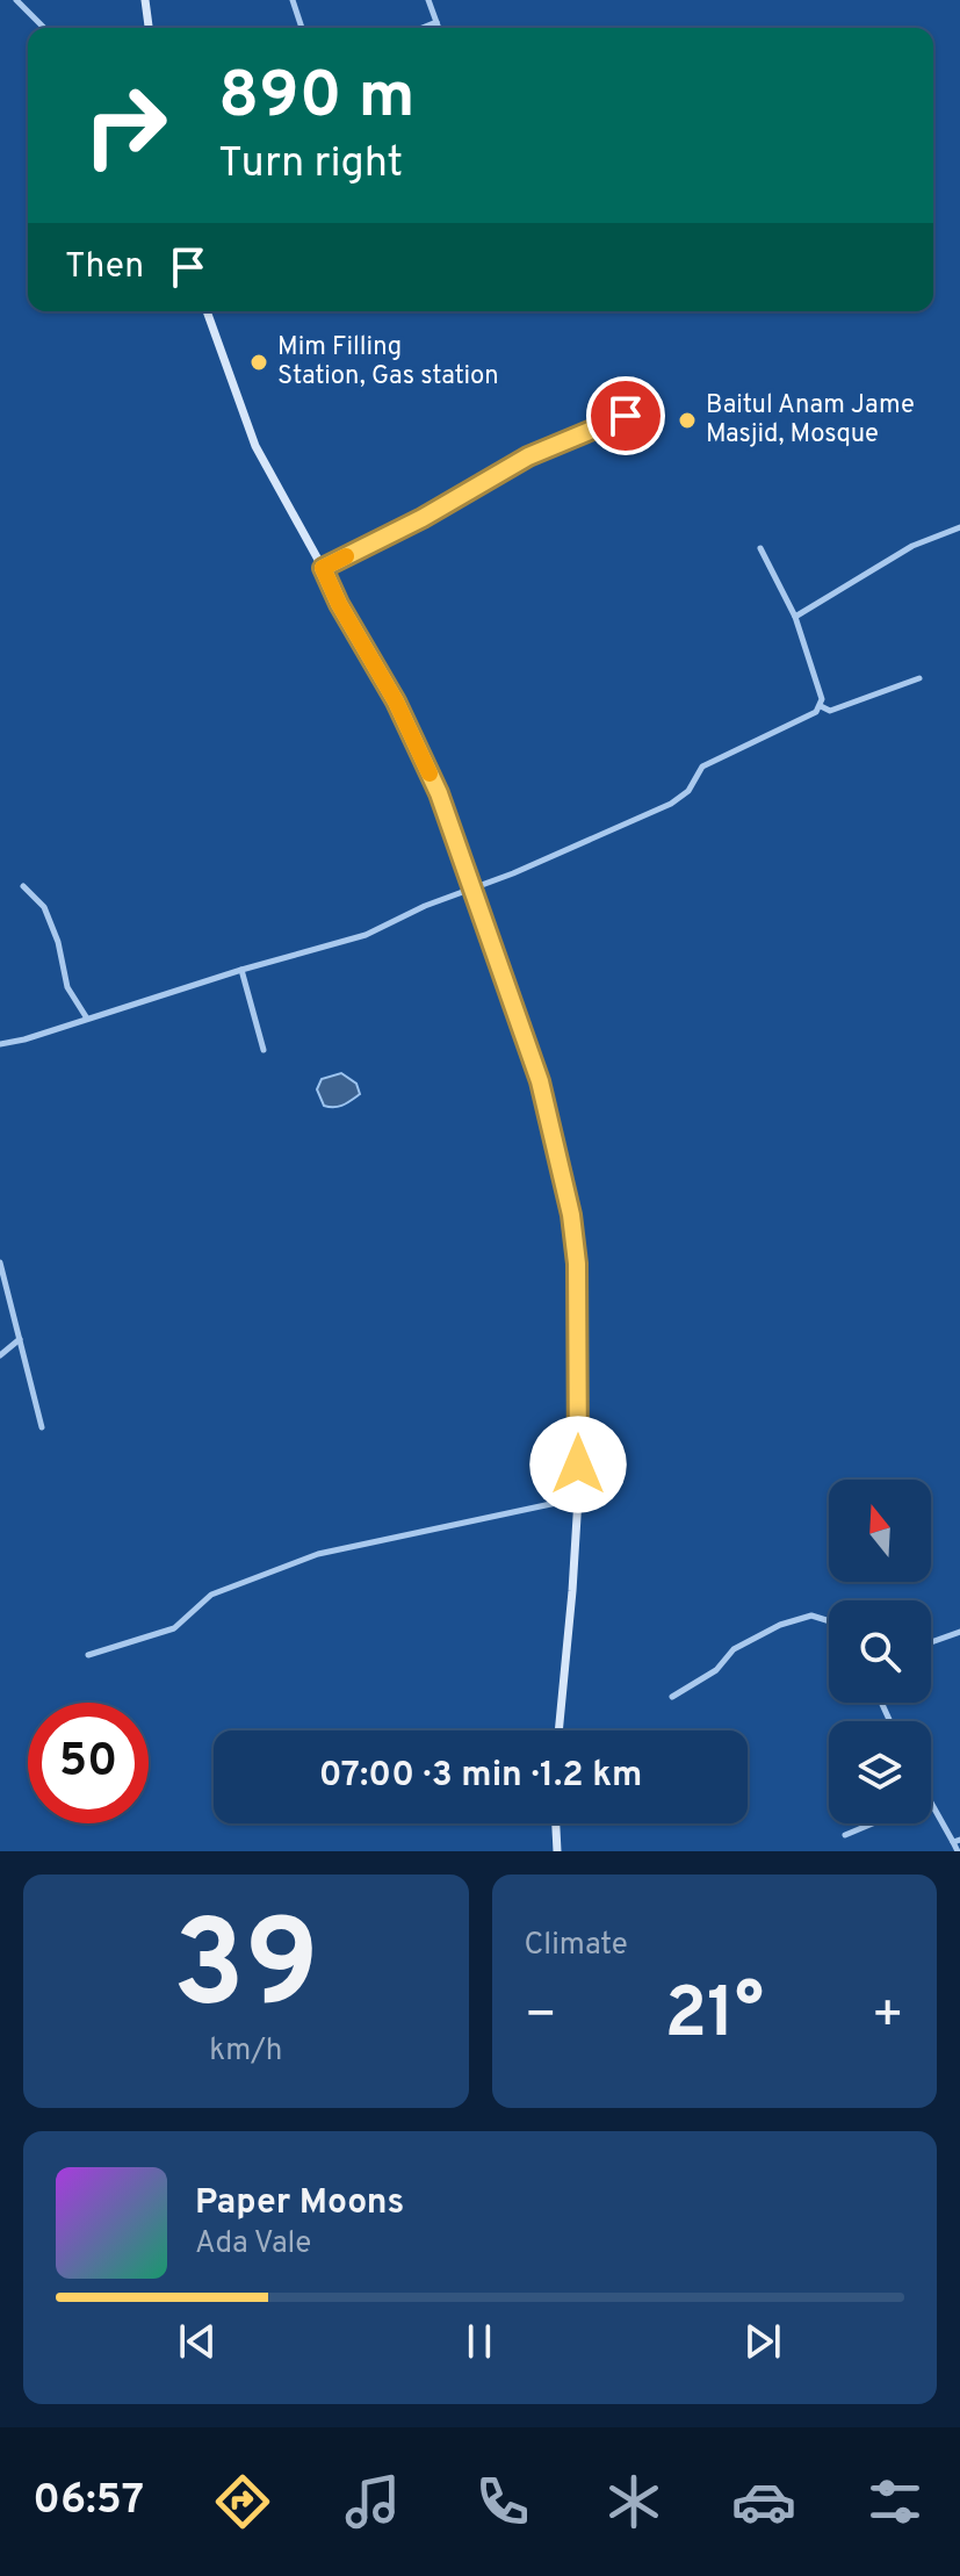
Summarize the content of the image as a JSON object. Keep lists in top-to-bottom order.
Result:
{
  "places": ["Mim Filling Station, Gas station", "Baitul Anam Jame Masjid, Mosque"],
  "north": "top",
  "page": {
    "turn": ["890 m", "Turn right"],
    "then": "Then",
    "limit": "50",
    "trip": "07:00 · 3 min · 1.2 km",
    "tile": [
      ["39", "km/h"],
      "Climate"
    ],
    "heat": ["−", "21°", "+"],
    "song": ["Paper Moons", "Ada Vale"],
    "tabs": "06:57"
  }
}
